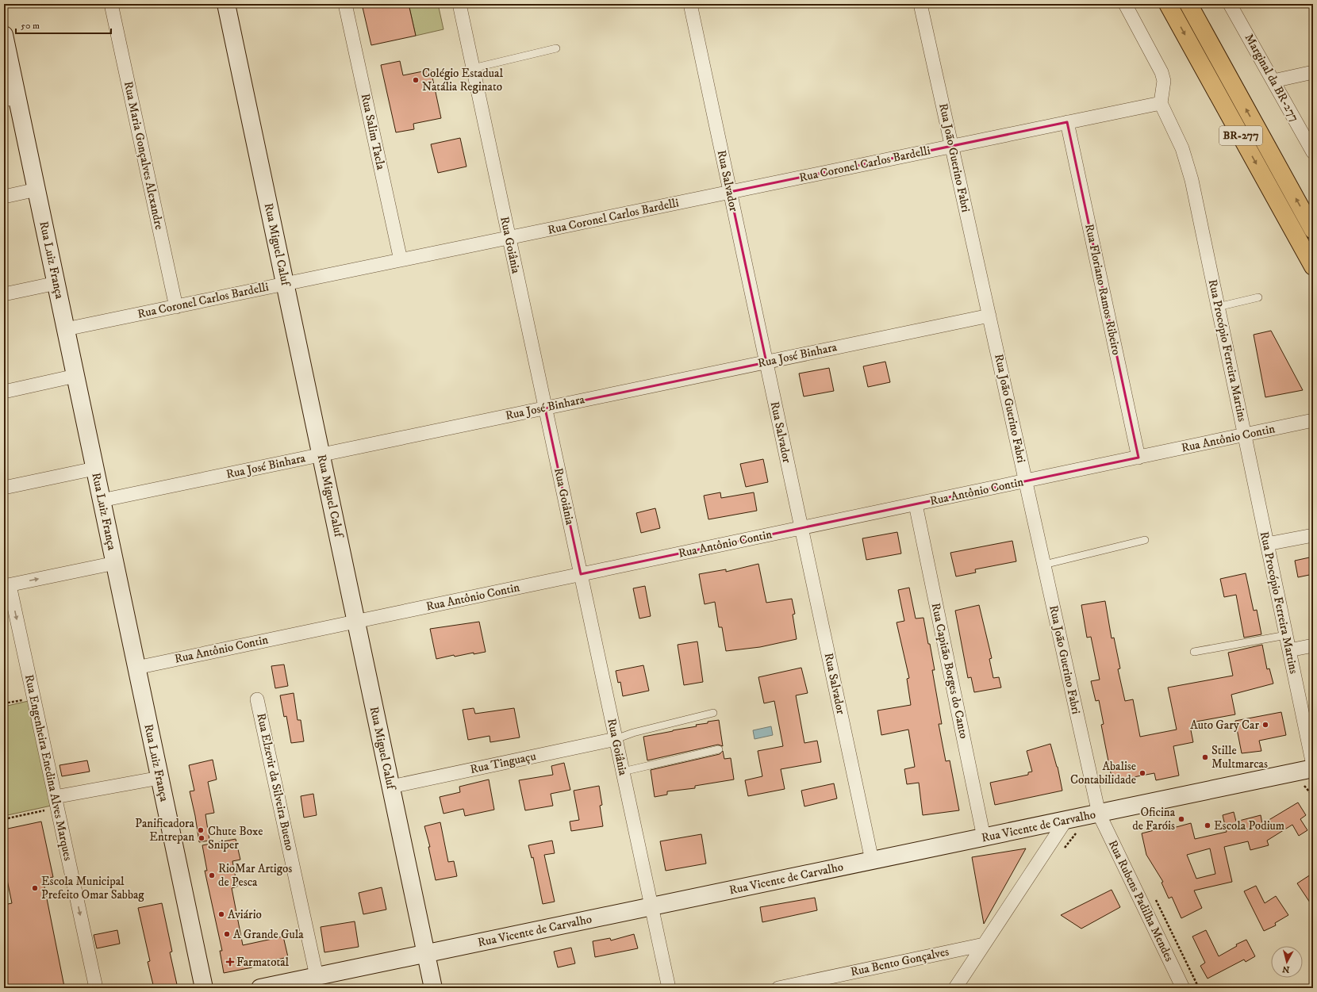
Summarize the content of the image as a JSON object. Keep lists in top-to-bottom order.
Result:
{
  "streets": {
    "highway": ["BR-277"],
    "main road": ["Rua Miguel Caluf", "Rua Luiz França", "Rua Vicente de Carvalho"],
    "street": [
      "Marginal da BR-277",
      "Rua Salim Tacla",
      "Rua Maria Gonçalves Alexandre",
      "Rua João Guerino Fabri",
      "Rua Coronel Carlos Bardelli",
      "Rua Salvador",
      "Rua Goiânia",
      "Rua Floriano Ramos Ribeiro",
      "Rua Procópio Ferreira Martins",
      "Rua José Binhara",
      "Rua Antônio Contin",
      "Rua Capitão Borges do Canto",
      "Rua Tinguaçu",
      "Rua Engenheira Enedina Alves Marques",
      "Rua Elzevir da Silveira Bueno",
      "Rua Rubens Padilha Mendes",
      "Rua Bento Gonçalves"
    ]
  },
  "crossings": [
    ["Rua Salim Tacla", "Rua Coronel Carlos Bardelli"],
    ["Rua Maria Gonçalves Alexandre", "Rua Coronel Carlos Bardelli"],
    ["Rua João Guerino Fabri", "Rua Coronel Carlos Bardelli"],
    ["Rua João Guerino Fabri", "Rua José Binhara"],
    ["Rua João Guerino Fabri", "Rua Antônio Contin"],
    ["Rua João Guerino Fabri", "Rua Vicente de Carvalho"],
    ["Rua João Guerino Fabri", "Rua Rubens Padilha Mendes"],
    ["Rua Coronel Carlos Bardelli", "Rua Salvador"],
    ["Rua Coronel Carlos Bardelli", "Rua Miguel Caluf"],
    ["Rua Coronel Carlos Bardelli", "Rua Goiânia"],
    ["Rua Coronel Carlos Bardelli", "Rua Luiz França"],
    ["Rua Coronel Carlos Bardelli", "Rua Floriano Ramos Ribeiro"],
    ["Rua Coronel Carlos Bardelli", "Rua Procópio Ferreira Martins"],
    ["Rua Salvador", "Rua José Binhara"],
    ["Rua Salvador", "Rua Antônio Contin"],
    ["Rua Salvador", "Rua Vicente de Carvalho"],
    ["Rua Miguel Caluf", "Rua José Binhara"],
    ["Rua Miguel Caluf", "Rua Antônio Contin"],
    ["Rua Miguel Caluf", "Rua Tinguaçu"],
    ["Rua Miguel Caluf", "Rua Vicente de Carvalho"],
    ["Rua Goiânia", "Rua José Binhara"],
    ["Rua Goiânia", "Rua Antônio Contin"],
    ["Rua Goiânia", "Rua Tinguaçu"],
    ["Rua Goiânia", "Rua Vicente de Carvalho"],
    ["Rua Luiz França", "Rua José Binhara"],
    ["Rua Luiz França", "Rua Antônio Contin"],
    ["Rua Floriano Ramos Ribeiro", "Rua Antônio Contin"],
    ["Rua Procópio Ferreira Martins", "Rua Antônio Contin"],
    ["Rua Antônio Contin", "Rua Capitão Borges do Canto"],
    ["Rua Capitão Borges do Canto", "Rua Vicente de Carvalho"],
    ["Rua Elzevir da Silveira Bueno", "Rua Vicente de Carvalho"],
    ["Rua Vicente de Carvalho", "Rua Rubens Padilha Mendes"]
  ],
  "one_way": ["Rua Engenheira Enedina Alves Marques"],
  "places": {
    "other": [
      "Colégio Estadual Natália Reginato",
      "Auto Gary Car",
      "Stille Multmarcas",
      "Abalise Contabilidade",
      "Oficina de Faróis",
      "Escola Podium",
      "Panificadora Entrepan",
      "Chute Boxe Sniper",
      "RioMar Artigos de Pesca",
      "Escola Municipal Prefeito Omar Sabbag",
      "Aviário",
      "A Grande Gula"
    ],
    "health": ["Farmatotal"]
  },
  "scale_bar": "50 m",
  "north": "bottom"
}
